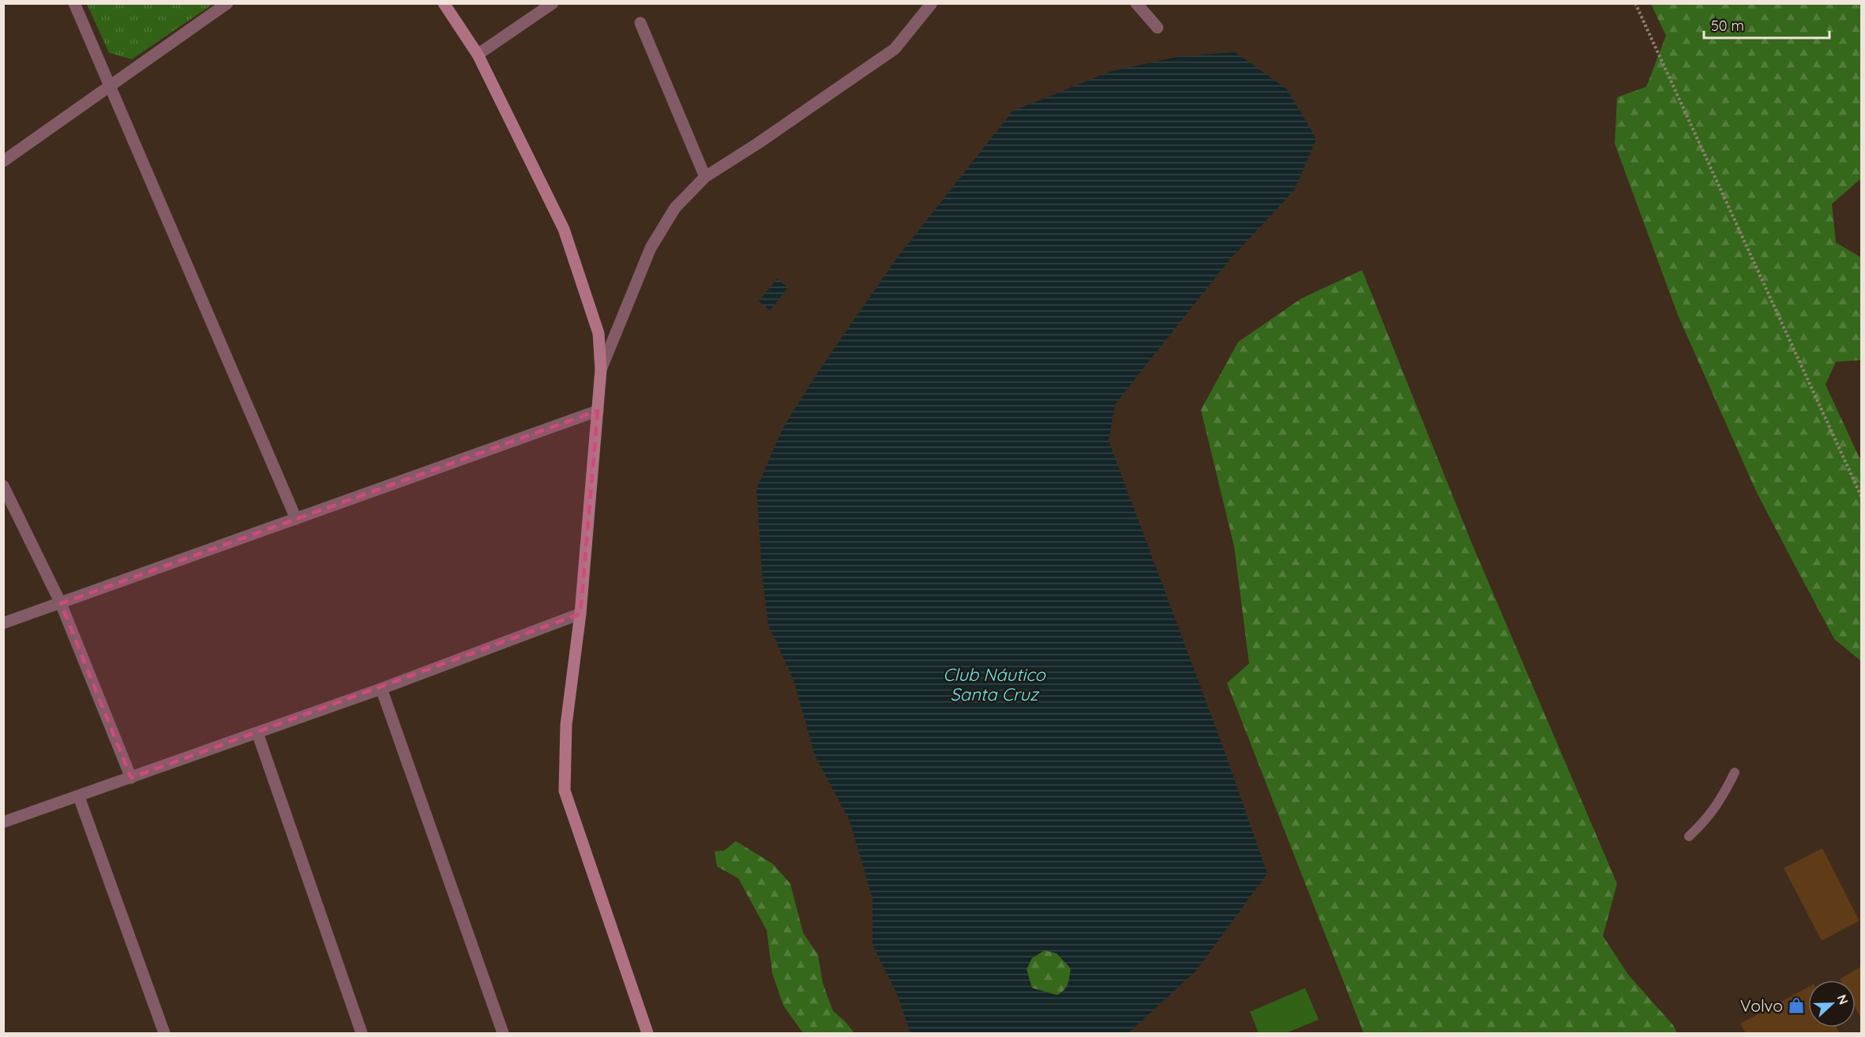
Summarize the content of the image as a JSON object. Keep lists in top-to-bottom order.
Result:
{
  "water": ["Club Náutico Santa Cruz"],
  "places": {
    "shop": ["Volvo"]
  },
  "scale_bar": "50 m",
  "north": "right"
}
